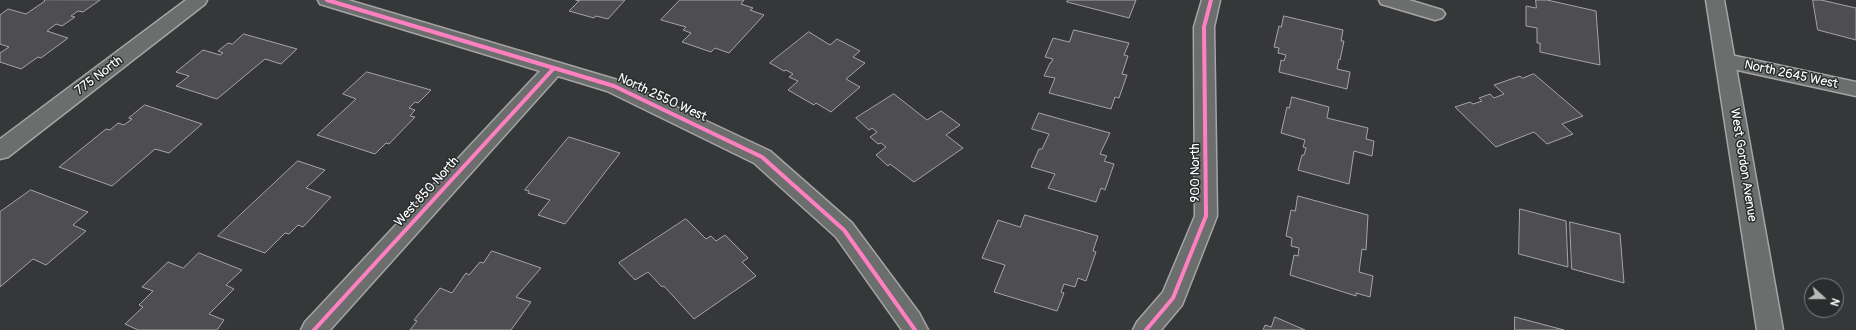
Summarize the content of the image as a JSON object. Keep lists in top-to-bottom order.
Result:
{
  "streets": {
    "street": [
      "North 2645 West",
      "775 North",
      "North 2550 West",
      "West Gordon Avenue",
      "900 North",
      "West 850 North"
    ]
  },
  "crossings": [
    ["North 2645 West", "West Gordon Avenue"],
    ["North 2550 West", "West 850 North"]
  ],
  "north": "right"
}
